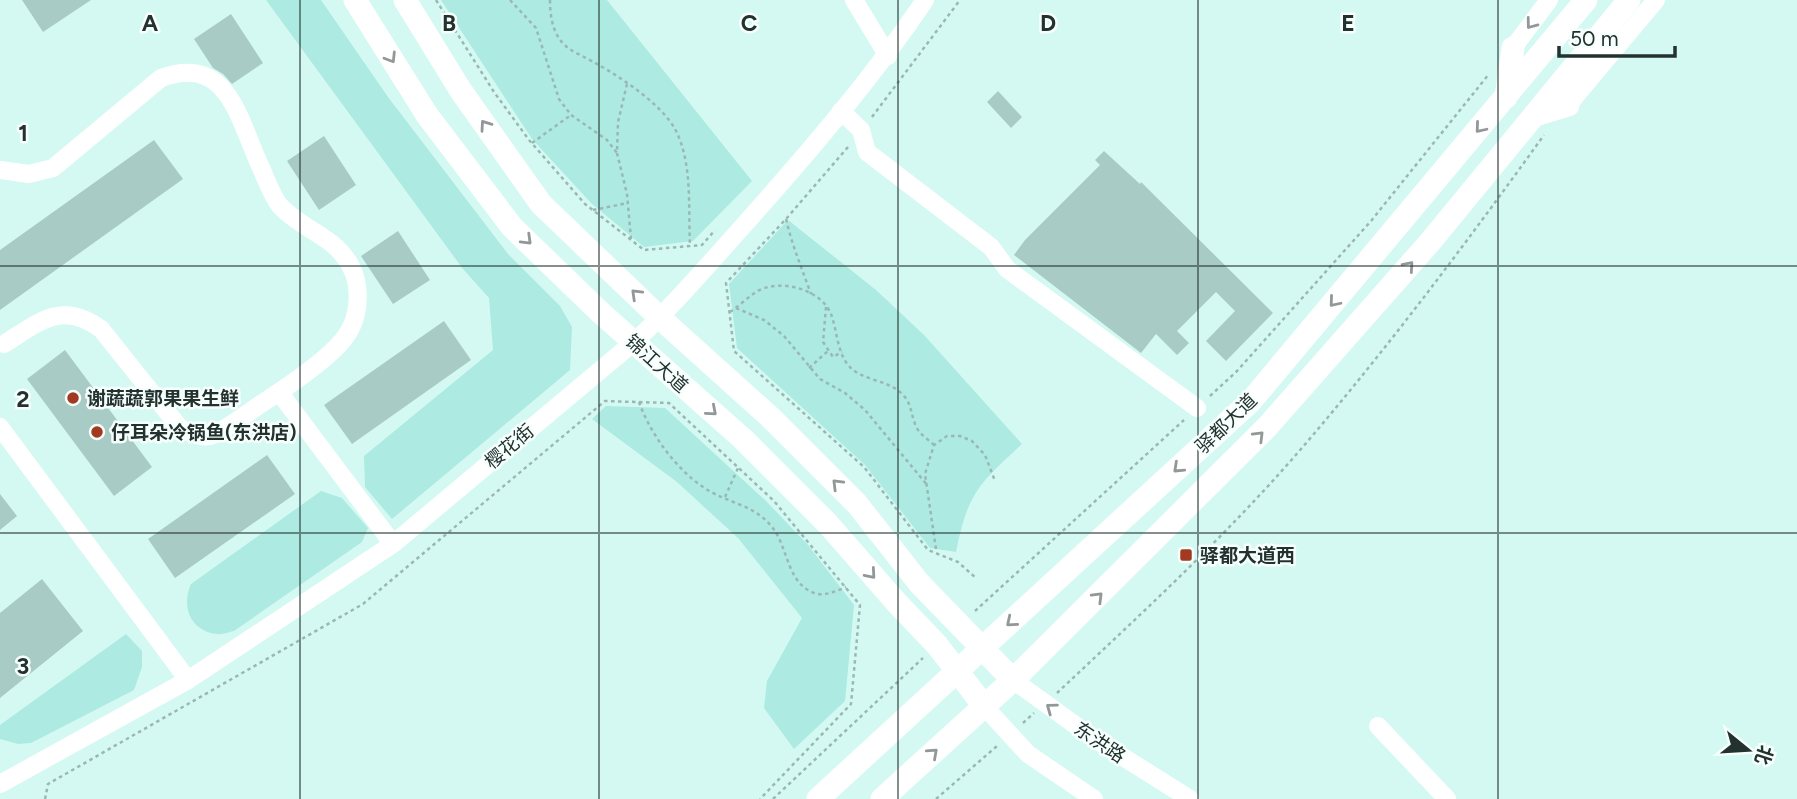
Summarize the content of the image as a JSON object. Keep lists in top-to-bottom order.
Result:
{
  "streets": {
    "main road": ["锦江大道", "驿都大道"],
    "street": ["樱花街", "东洪路"]
  },
  "crossings": [
    ["锦江大道", "驿都大道"],
    ["锦江大道", "樱花街"],
    ["锦江大道", "东洪路"],
    ["驿都大道", "东洪路"]
  ],
  "places": {
    "other": ["谢蔬蔬郭果果生鲜", "仔耳朵冷锅鱼(东洪店)"],
    "transit": ["驿都大道西"]
  },
  "scale_bar": "50 m",
  "north": "right",
  "grid": {
    "columns": [
      "A",
      "B",
      "C",
      "D",
      "E"
    ],
    "rows": ["1", "2", "3"]
  }
}
